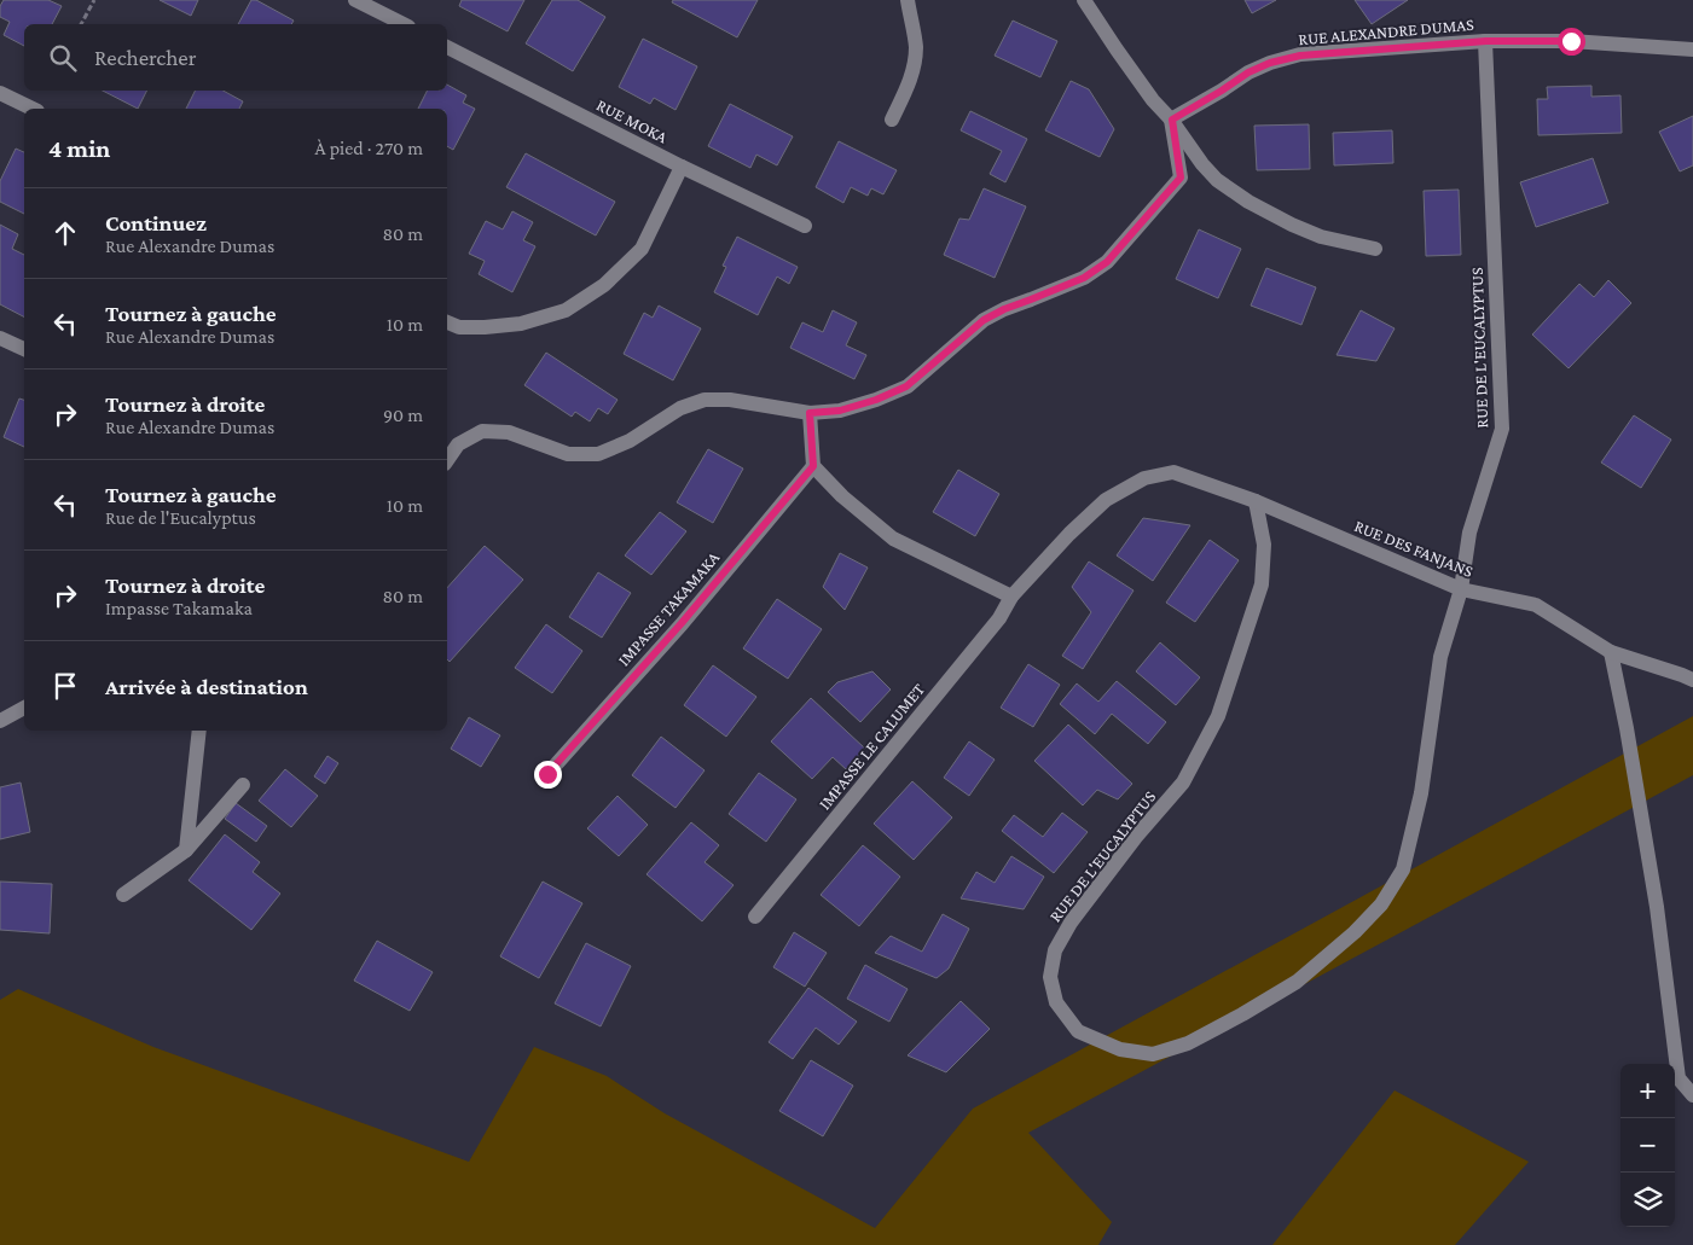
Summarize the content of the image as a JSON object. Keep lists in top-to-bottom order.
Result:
{
  "streets": {
    "street": [
      "RUE ALEXANDRE DUMAS",
      "RUE MOKA",
      "RUE DE L'EUCALYPTUS",
      "RUE DES FANJANS",
      "IMPASSE TAKAMAKA",
      "IMPASSE LE CALUMET"
    ]
  },
  "crossings": [
    ["RUE ALEXANDRE DUMAS", "RUE DE L'EUCALYPTUS"],
    ["RUE DE L'EUCALYPTUS", "RUE DES FANJANS"]
  ],
  "page": {
    "search": "Rechercher",
    "heading": ["4 min", "À pied · 270 m"],
    "list": [
      ["Continuez", "Rue Alexandre Dumas", "80 m"],
      ["Tournez à gauche", "Rue Alexandre Dumas", "10 m"],
      ["Tournez à droite", "Rue Alexandre Dumas", "90 m"],
      ["Tournez à gauche", "Rue de l'Eucalyptus", "10 m"],
      ["Tournez à droite", "Impasse Takamaka", "80 m"],
      "Arrivée à destination"
    ],
    "map_buttons": ["+", "−"]
  }
}
